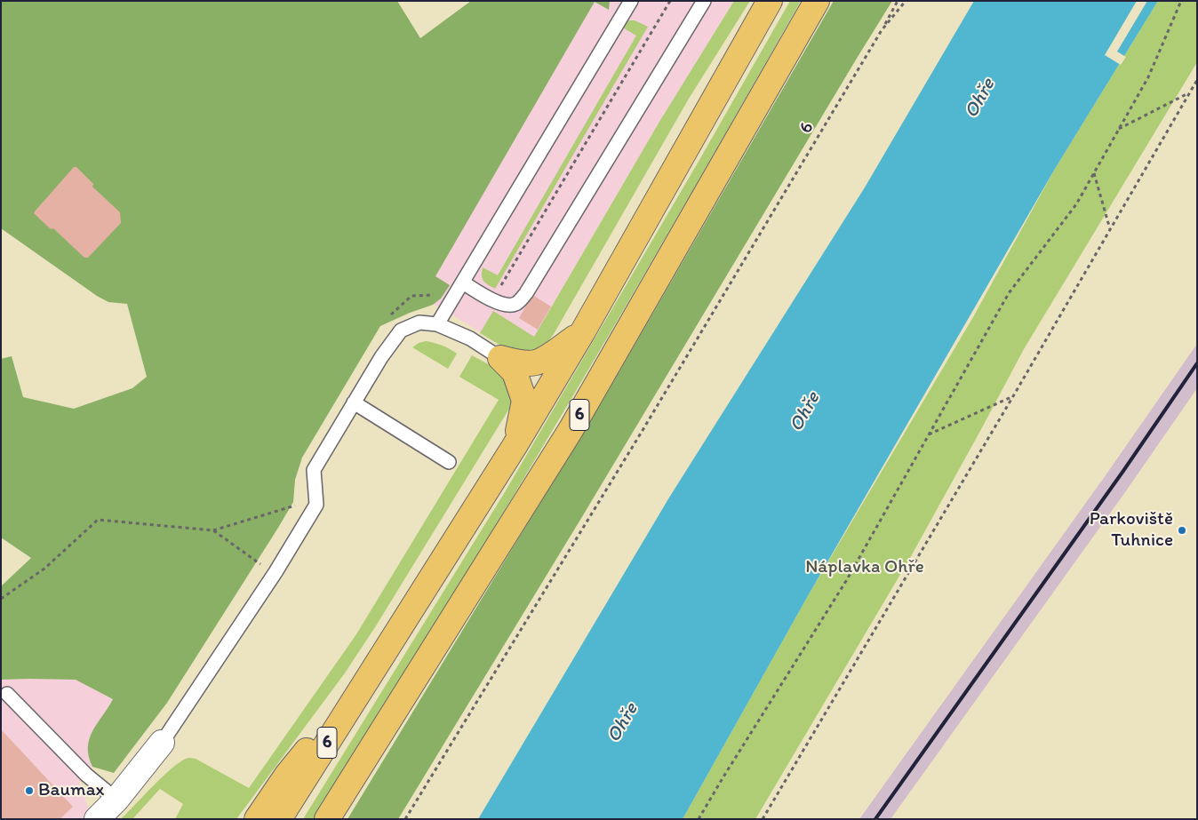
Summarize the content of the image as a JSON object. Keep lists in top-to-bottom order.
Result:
{
  "streets": {
    "highway": ["6"]
  },
  "water": ["Ohře"],
  "parks": ["Náplavka Ohře"],
  "places": ["Parkoviště Tuhnice", "Baumax"]
}
